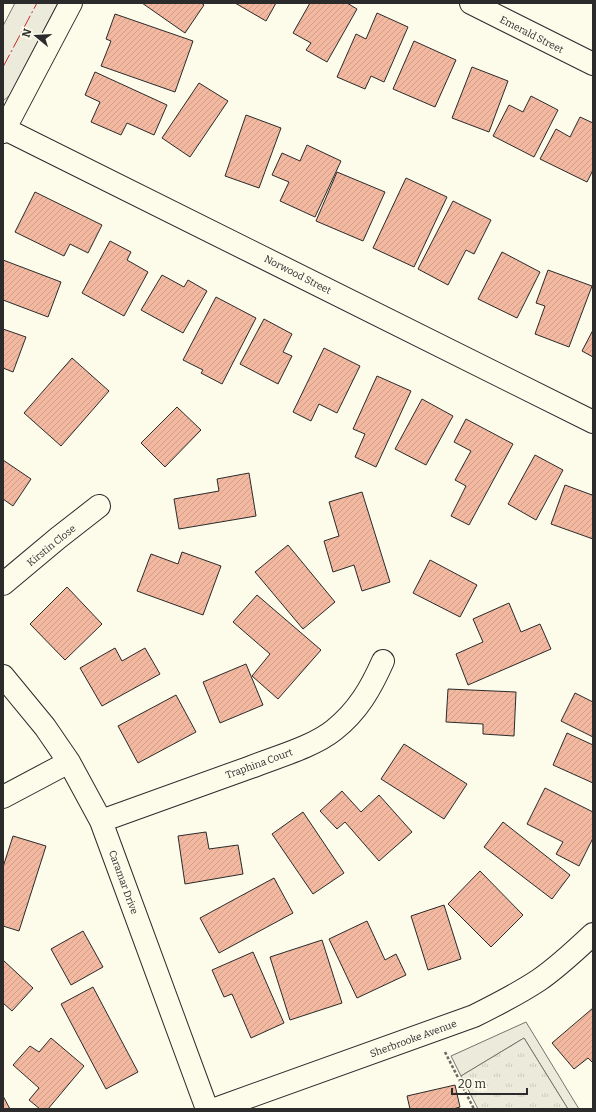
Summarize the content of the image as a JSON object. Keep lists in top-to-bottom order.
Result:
{
  "streets": {
    "street": [
      "Emerald Street",
      "Norwood Street",
      "Kirstin Close",
      "Traphina Court",
      "Caramar Drive",
      "Sherbrooke Avenue"
    ]
  },
  "crossings": [
    ["Traphina Court", "Caramar Drive"]
  ],
  "scale_bar": "20 m",
  "north": "left"
}
